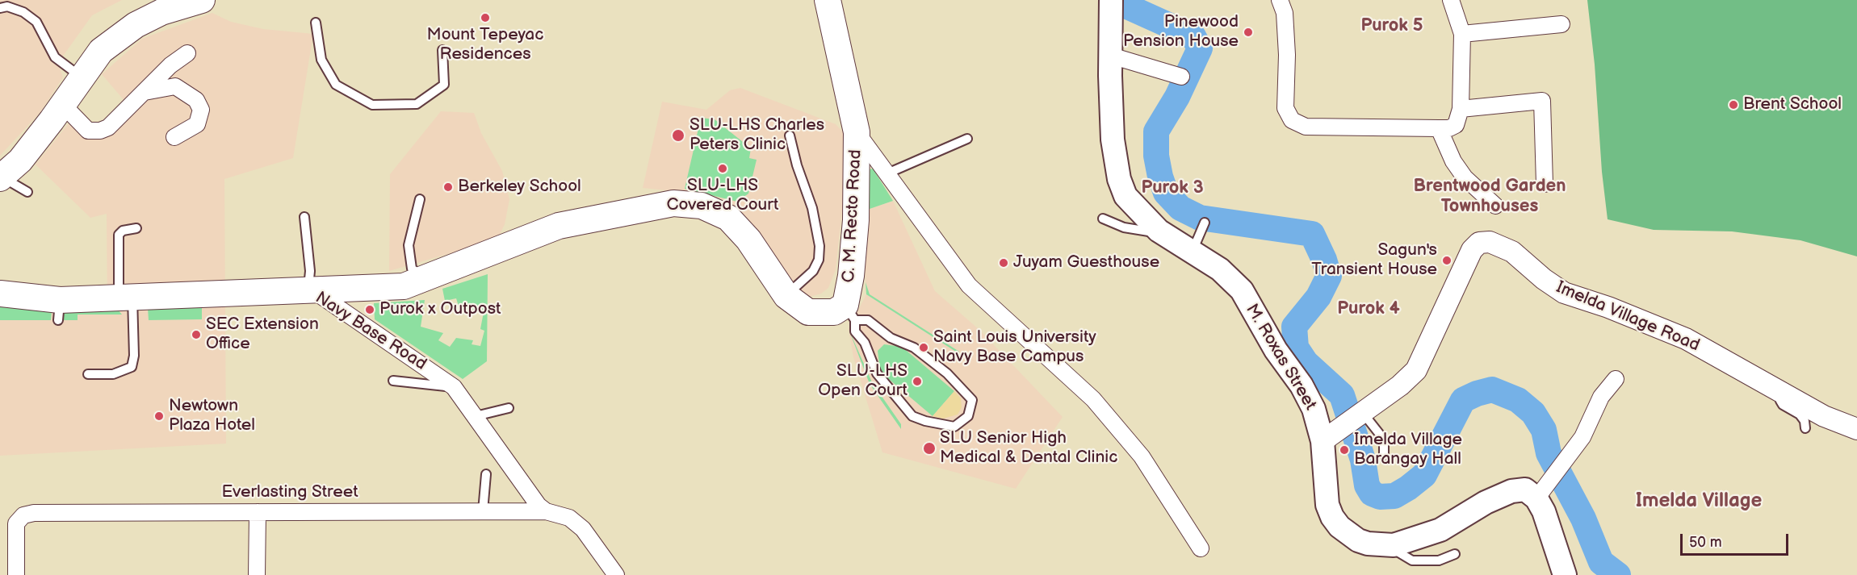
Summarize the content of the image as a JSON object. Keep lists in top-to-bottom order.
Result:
{
  "streets": {
    "main road": ["C. M. Recto Road", "Navy Base Road", "M. Roxas Street"],
    "street": ["Imelda Village Road", "Everlasting Street"]
  },
  "crossings": [
    ["C. M. Recto Road", "Navy Base Road"],
    ["Imelda Village Road", "M. Roxas Street"],
    ["Navy Base Road", "Everlasting Street"]
  ],
  "districts": [
    "Purok 5",
    "Brentwood Garden Townhouses",
    "Purok 3",
    "Purok 4",
    "Imelda Village"
  ],
  "places": [
    "Mount Tepeyac Residences",
    "Pinewood Pension House",
    "Brent School",
    "SLU-LHS Charles Peters Clinic",
    "SLU-LHS Covered Court",
    "Berkeley School",
    "Sagun's Transient House",
    "Juyam Guesthouse",
    "Purok x Outpost",
    "SEC Extension Office",
    "Saint Louis University Navy Base Campus",
    "SLU-LHS Open Court",
    "Newtown Plaza Hotel",
    "SLU Senior High Medical & Dental Clinic",
    "Imelda Village Barangay Hall"
  ],
  "scale_bar": "50 m"
}
